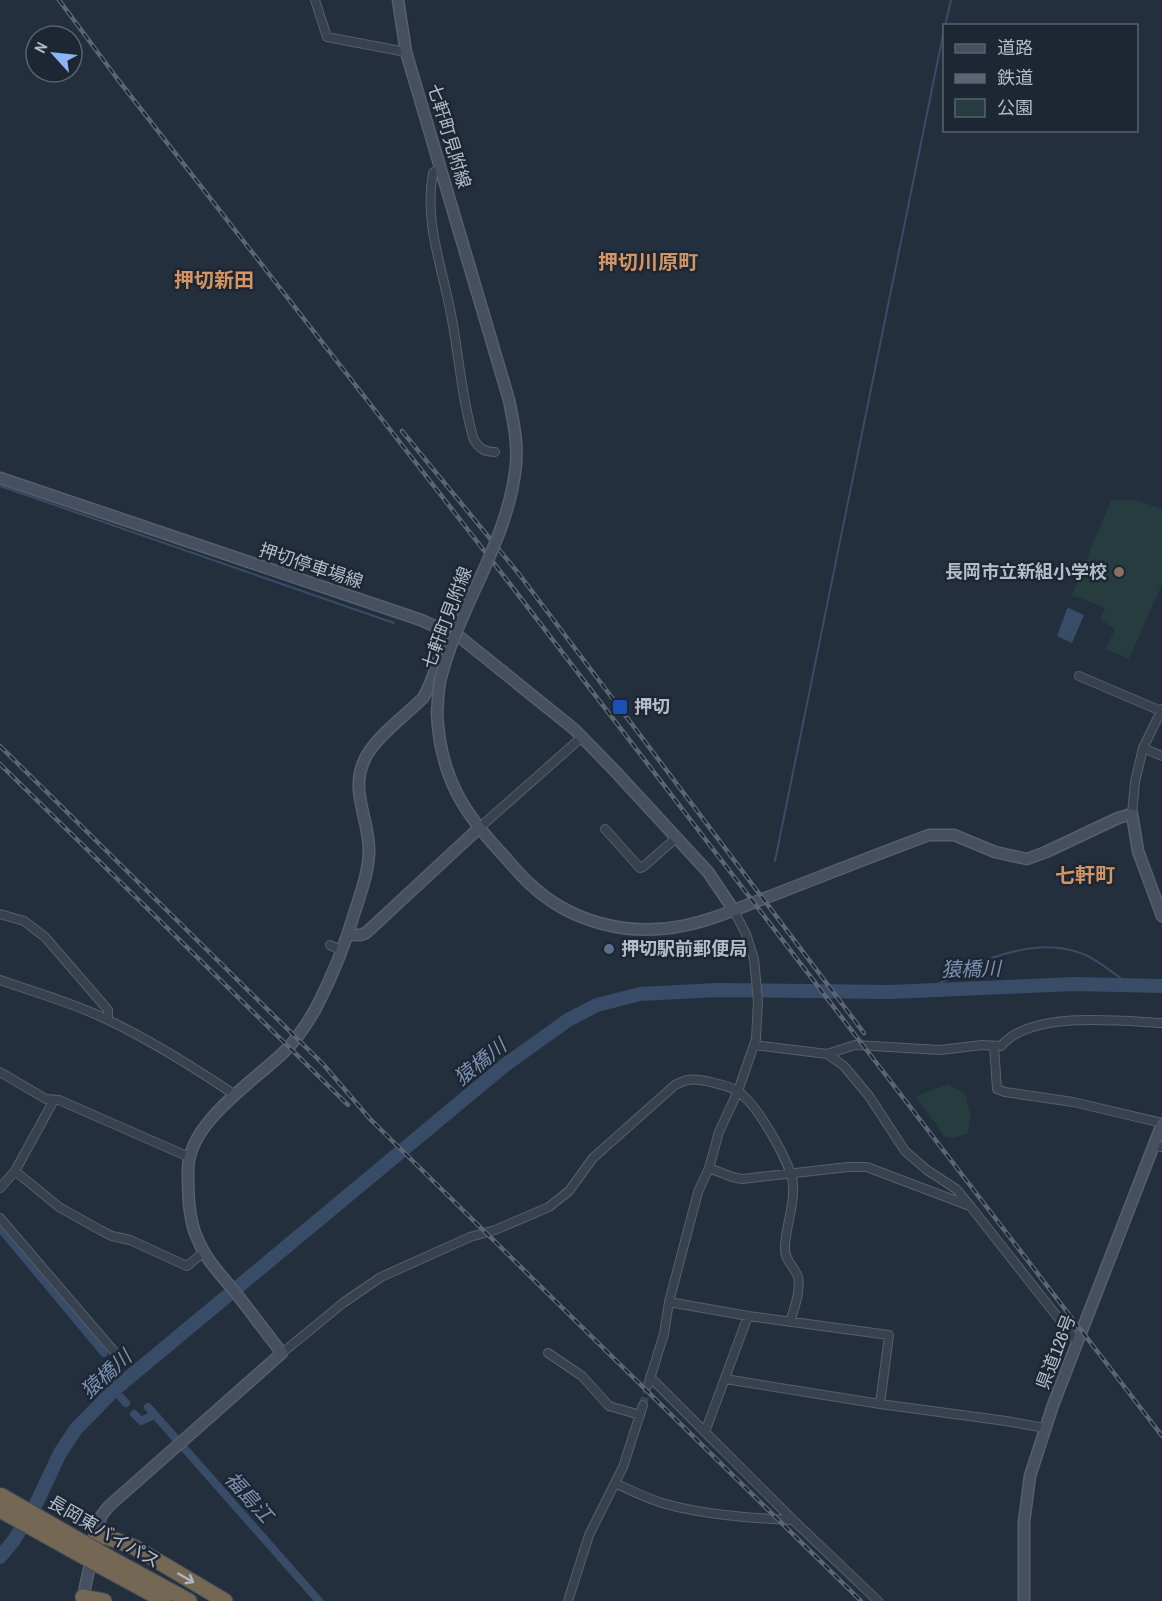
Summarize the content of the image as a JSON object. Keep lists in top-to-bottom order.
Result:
{
  "streets": {
    "highway": ["長岡東バイパス"],
    "main road": ["七軒町見附線", "押切停車場線", "県道126号"]
  },
  "crossings": [
    ["七軒町見附線", "押切停車場線"]
  ],
  "districts": ["押切川原町", "押切新田", "七軒町"],
  "water": ["猿橋川", "福島江"],
  "places": {
    "other": ["長岡市立新組小学校", "押切駅前郵便局"],
    "transit": ["押切"]
  },
  "legend": ["道路", "鉄道", "公園"],
  "north": "top left"
}
